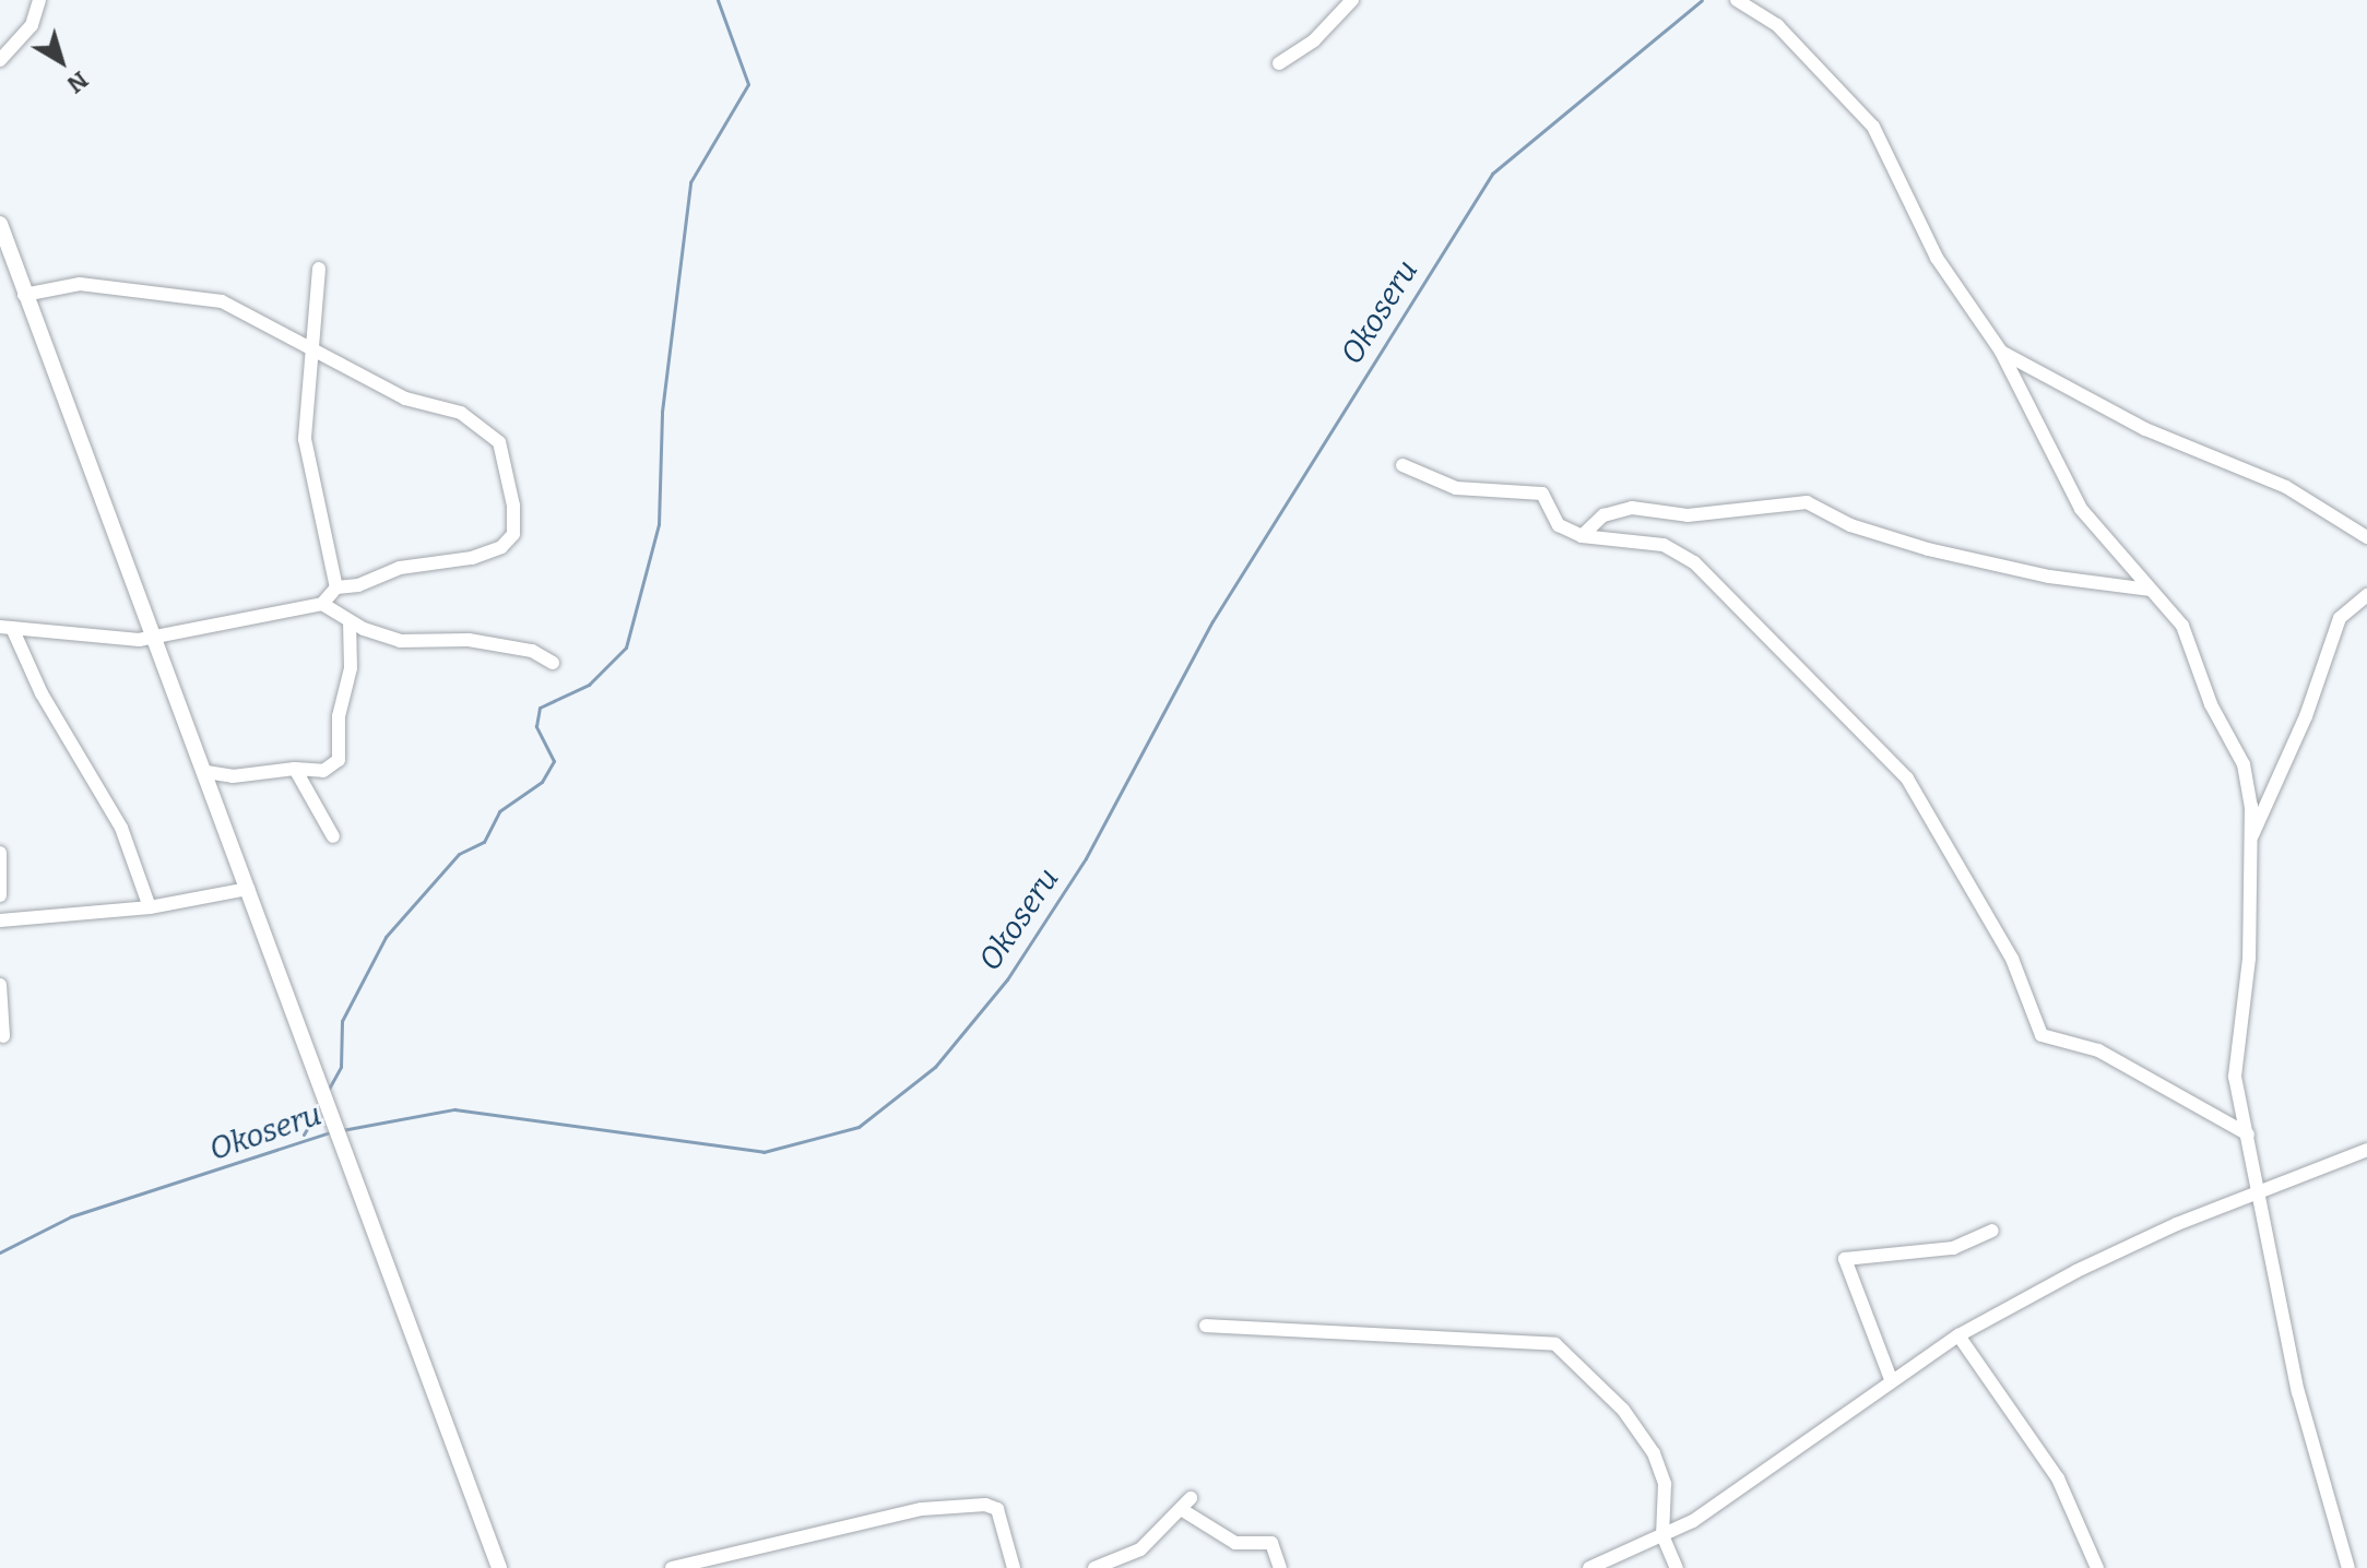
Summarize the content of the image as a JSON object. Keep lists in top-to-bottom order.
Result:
{
  "water": ["Okoseru"],
  "north": "bottom right"
}
